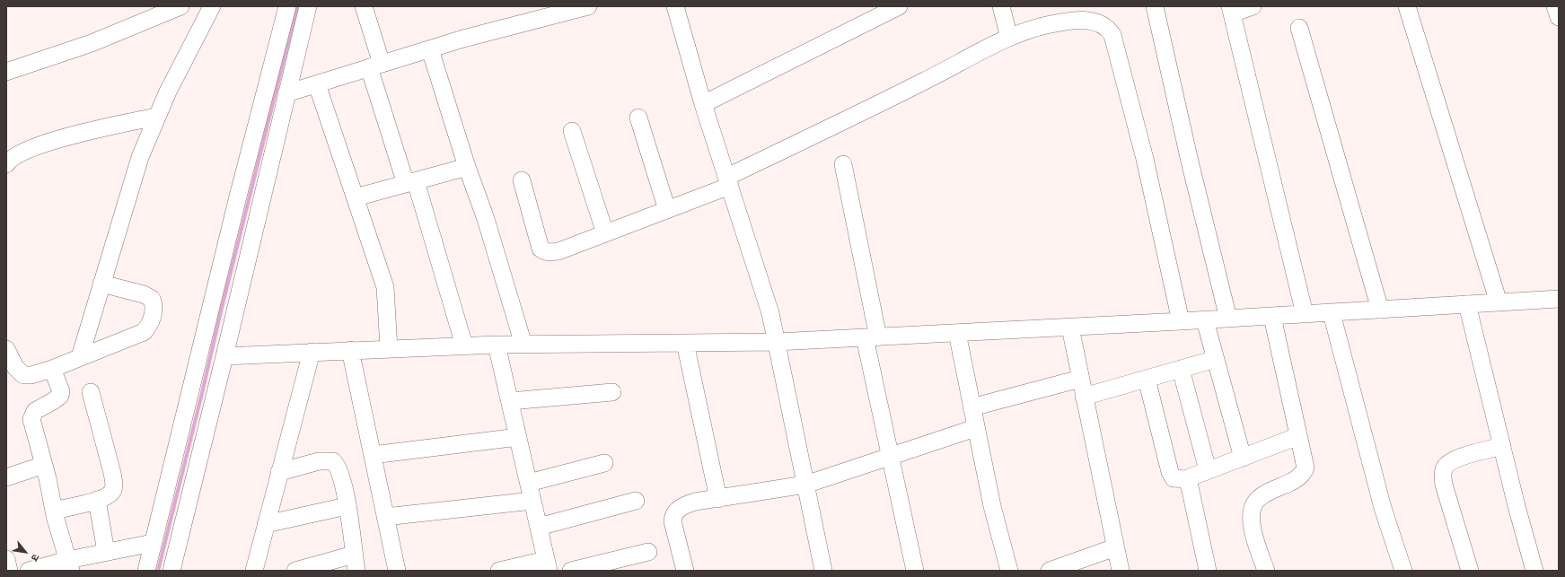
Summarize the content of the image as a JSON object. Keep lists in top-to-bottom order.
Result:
{
  "north": "bottom right"
}
